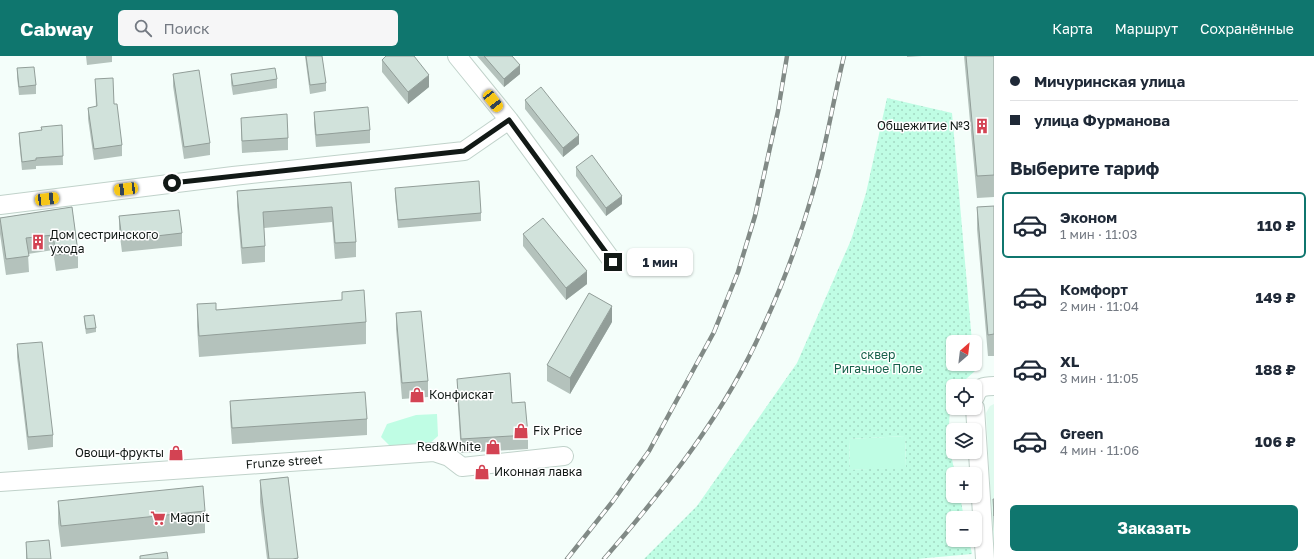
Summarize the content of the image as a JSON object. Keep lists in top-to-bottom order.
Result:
{
  "streets": {
    "street": ["Frunze street"]
  },
  "parks": ["сквер Ригачное Поле"],
  "places": {
    "building": ["Общежитие №3", "Дом сестринского ухода"],
    "shop": [
      "Конфискат",
      "Fix Price",
      "Red&White",
      "Овощи-фрукты",
      "Иконная лавка"
    ],
    "supermarket": ["Magnit"]
  },
  "north": "top right",
  "page": {
    "header": "Cabway",
    "search": "Поиск",
    "nav": ["Карта", "Маршрут", "Сохранённые"],
    "banner": ["Мичуринская улица", "улица Фурманова"],
    "heading": "Выберите тариф",
    "list": [
      {
        "name": "Эконом",
        "note": "1 мин · 11:03",
        "value": "110 ₽"
      },
      {
        "name": "Комфорт",
        "note": "2 мин · 11:04",
        "value": "149 ₽"
      },
      {
        "name": "XL",
        "note": "3 мин · 11:05",
        "value": "188 ₽"
      },
      {
        "name": "Green",
        "note": "4 мин · 11:06",
        "value": "106 ₽"
      }
    ],
    "bubble": "1 мин",
    "map_buttons": ["+", "−"],
    "buttons": "Заказать"
  }
}
